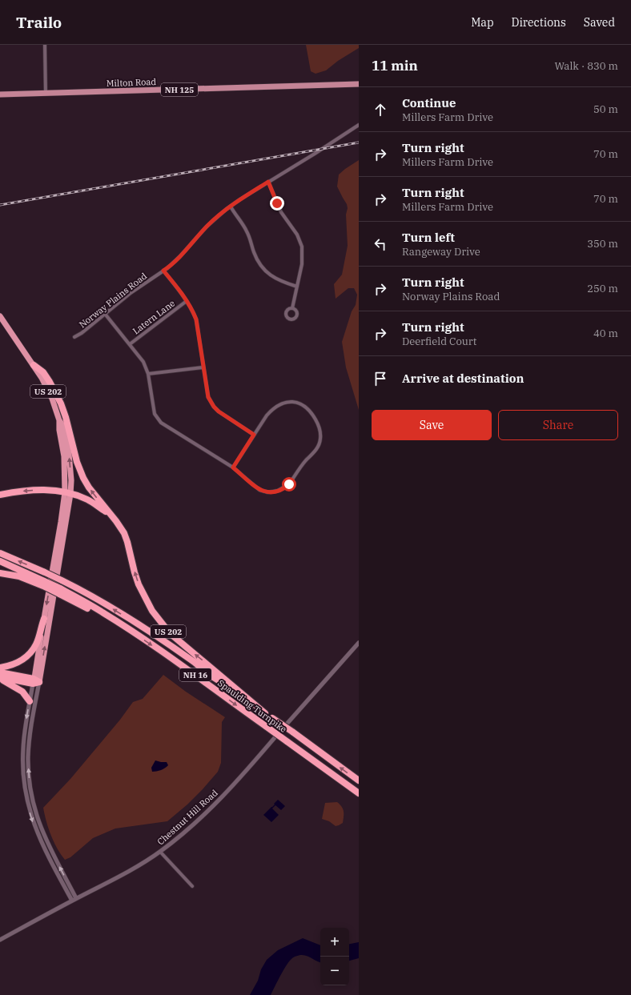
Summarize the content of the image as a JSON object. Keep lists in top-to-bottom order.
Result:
{
  "streets": {
    "highway": ["US 202", "NH 16", "Spaulding Turnpike"],
    "main road": ["Milton Road", "NH 125"],
    "street": ["Norway Plains Road", "Latern Lane", "Chestnut Hill Road"]
  },
  "crossings": [
    ["US 202", "Spaulding Turnpike"]
  ],
  "page": {
    "header": "Trailo",
    "nav": ["Map", "Directions", "Saved"],
    "heading": ["11 min", "Walk · 830 m"],
    "list": [
      ["Continue", "Millers Farm Drive", "50 m"],
      ["Turn right", "Millers Farm Drive", "70 m"],
      ["Turn right", "Millers Farm Drive", "70 m"],
      ["Turn left", "Rangeway Drive", "350 m"],
      ["Turn right", "Norway Plains Road", "250 m"],
      ["Turn right", "Deerfield Court", "40 m"],
      "Arrive at destination"
    ],
    "buttons": ["Save", "Share"],
    "map_buttons": ["+", "−"]
  }
}
